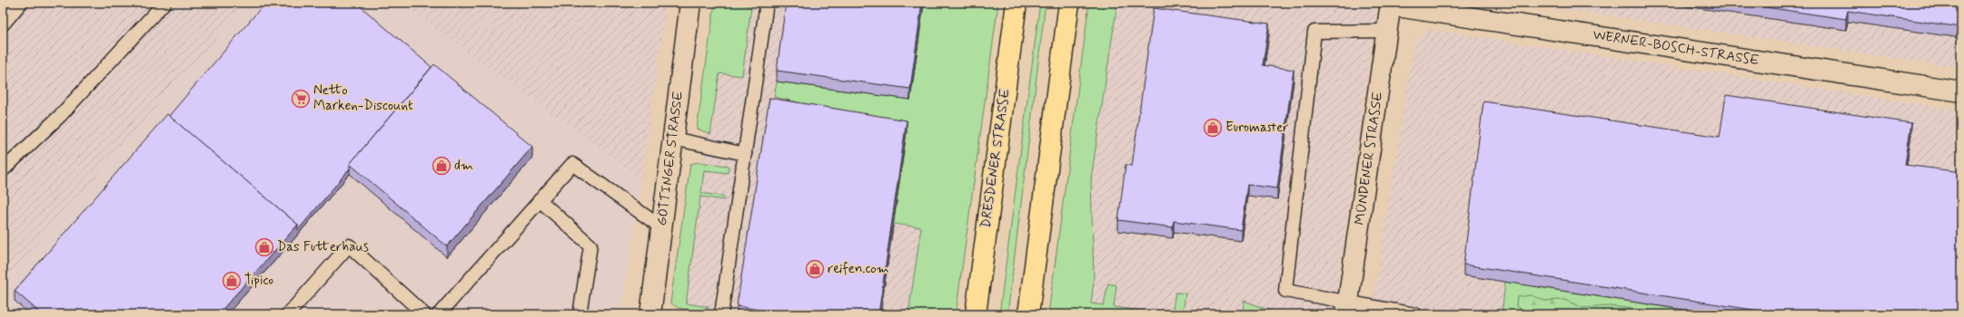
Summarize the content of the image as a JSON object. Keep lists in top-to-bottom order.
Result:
{
  "streets": {
    "main road": ["DRESDENER STRASSE"],
    "street": ["WERNER-BOSCH-STRASSE", "GÖTTINGER STRASSE", "MÜNDENER STRASSE"]
  },
  "crossings": [
    ["WERNER-BOSCH-STRASSE", "MÜNDENER STRASSE"]
  ],
  "places": {
    "supermarket": ["Netto Marken-Discount"],
    "shop": [
      "Euromaster",
      "dm",
      "Das Futterhaus",
      "reifen.com",
      "Tipico"
    ]
  }
}
